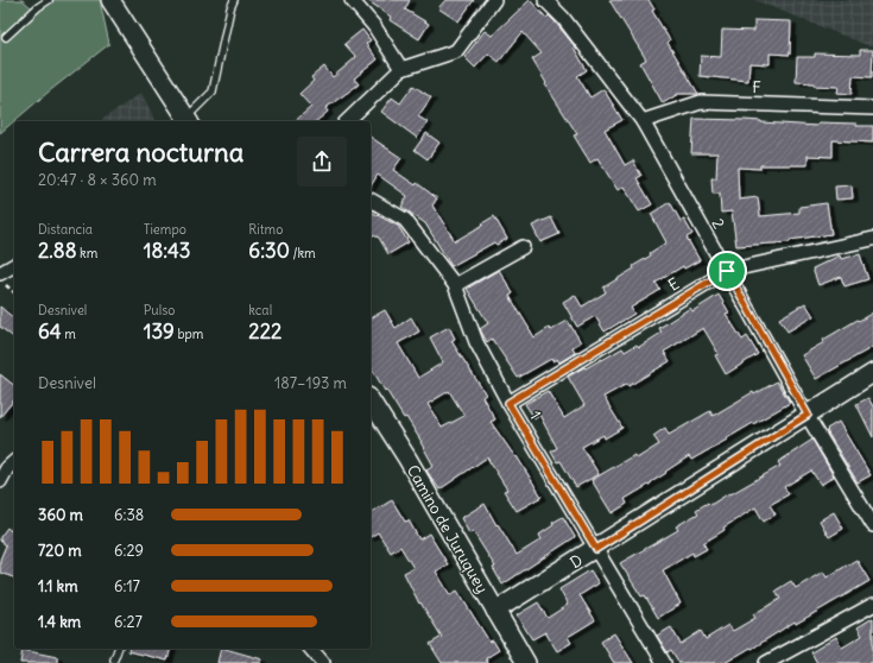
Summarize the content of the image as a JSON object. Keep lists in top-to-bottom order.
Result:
{
  "streets": {
    "street": [
      "F",
      "2",
      "E",
      "1",
      "Camino de Juruquey",
      "D"
    ]
  },
  "crossings": [
    ["F", "2"],
    ["2", "E"],
    ["2", "D"],
    ["E", "1"],
    ["1", "D"],
    ["Camino de Juruquey", "D"]
  ],
  "page": {
    "heading": ["Carrera nocturna", "20:47 · 8 × 360 m"],
    "stats": [
      ["Distancia", "2.88 km"],
      ["Tiempo", "18:43"],
      ["Ritmo", "6:30 /km"],
      ["Desnivel", "64 m"],
      ["Pulso", "139 bpm"],
      ["kcal", "222"]
    ],
    "chart": ["Desnivel", "187–193 m"],
    "list": [
      {
        "name": "360 m",
        "note": "6:38"
      },
      {
        "name": "720 m",
        "note": "6:29"
      },
      {
        "name": "1.1 km",
        "note": "6:17"
      },
      {
        "name": "1.4 km",
        "note": "6:27"
      }
    ]
  }
}
